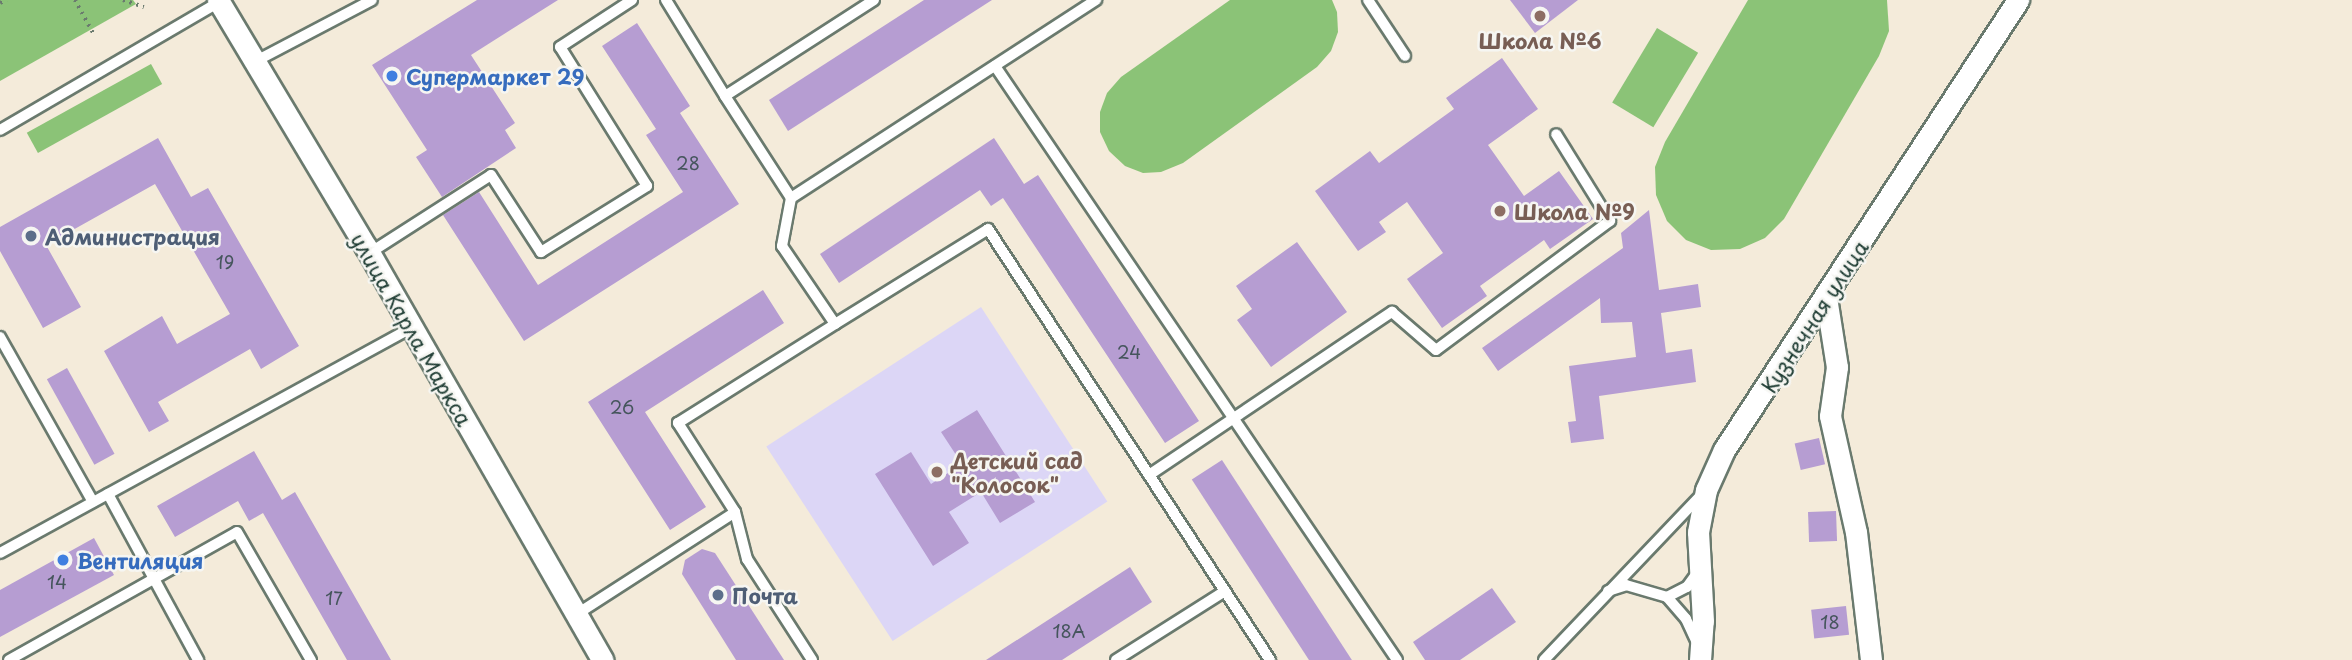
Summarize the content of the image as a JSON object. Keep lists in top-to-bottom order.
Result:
{
  "streets": {
    "street": ["Кузнечная улица", "улица Карла Маркса"]
  },
  "places": [
    "Школа №6",
    "Супермаркет 29",
    "Школа №9",
    "Администрация",
    "Детский сад \"Колосок\"",
    "Вентиляция",
    "Почта"
  ],
  "house_numbers": [
    "28",
    "19",
    "24",
    "26",
    "14",
    "17",
    "18",
    "18А"
  ]
}
